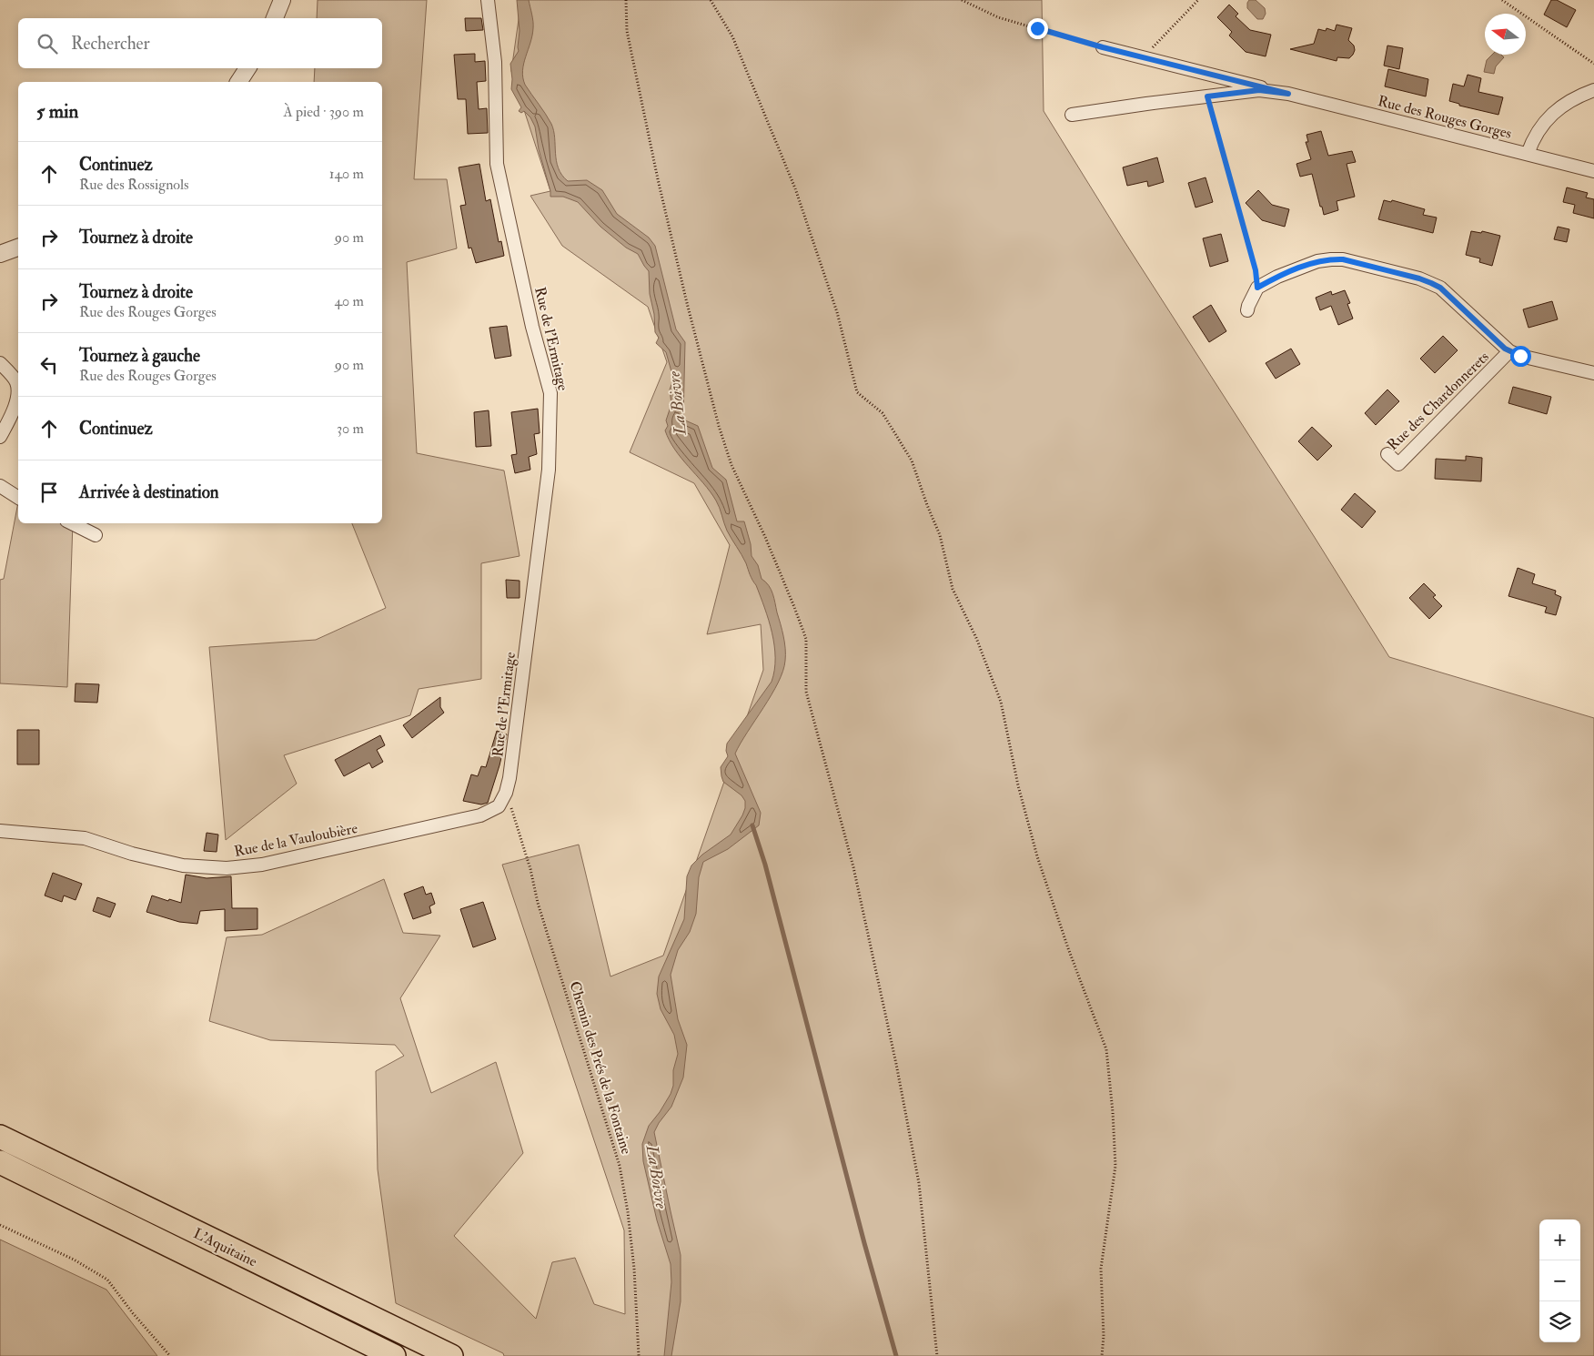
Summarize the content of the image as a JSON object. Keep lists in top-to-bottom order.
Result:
{
  "streets": {
    "highway": ["L'Aquitaine"],
    "street": [
      "Rue des Rouges Gorges",
      "Rue de l’Ermitage",
      "Rue des Chardonnerets",
      "Rue de la Vauloubière"
    ],
    "path": ["Chemin des Prés de la Fontaine"]
  },
  "crossings": [
    ["Rue de l’Ermitage", "Rue de la Vauloubière"],
    ["Rue de l’Ermitage", "Chemin des Prés de la Fontaine"],
    ["Rue de la Vauloubière", "Chemin des Prés de la Fontaine"]
  ],
  "water": ["La Boivre"],
  "north": "left",
  "page": {
    "search": "Rechercher",
    "heading": ["5 min", "À pied · 390 m"],
    "list": [
      ["Continuez", "Rue des Rossignols", "140 m"],
      ["Tournez à droite", "90 m"],
      ["Tournez à droite", "Rue des Rouges Gorges", "40 m"],
      ["Tournez à gauche", "Rue des Rouges Gorges", "90 m"],
      ["Continuez", "30 m"],
      "Arrivée à destination"
    ],
    "map_buttons": ["+", "−"]
  }
}
